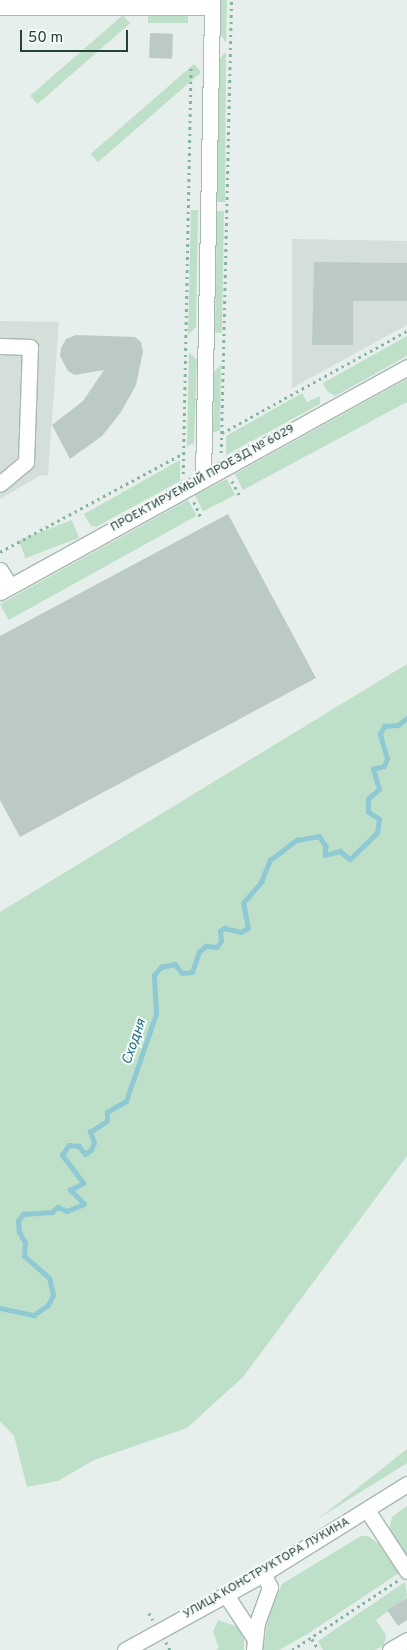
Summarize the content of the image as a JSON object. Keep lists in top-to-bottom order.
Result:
{
  "streets": {
    "street": ["ПРОЕКТИРУЕМЫЙ ПРОЕЗД № 6029", "УЛИЦА КОНСТРУКТОРА ЛУКИНА"]
  },
  "water": ["Сходня"],
  "scale_bar": "50 m"
}
